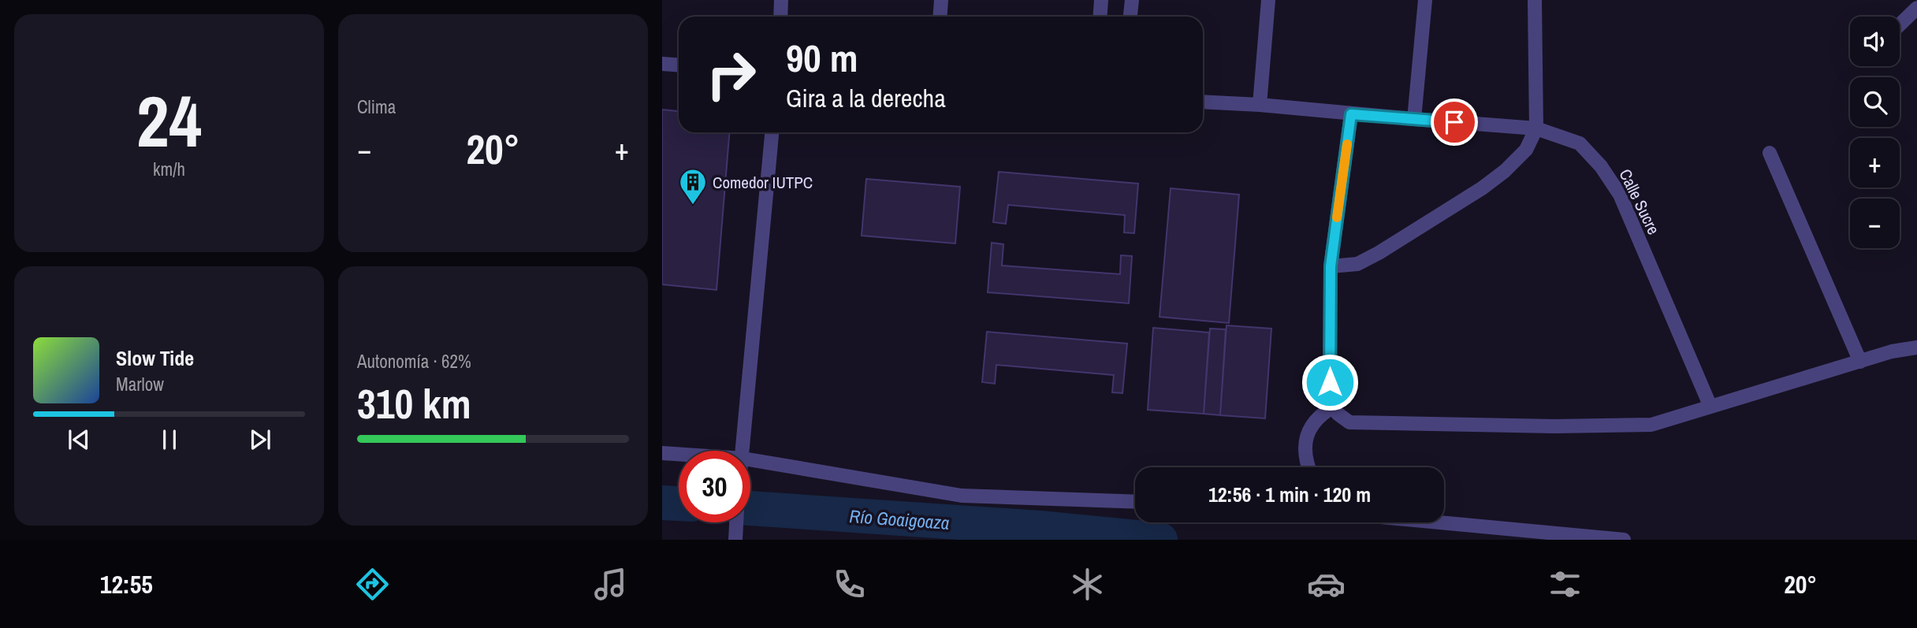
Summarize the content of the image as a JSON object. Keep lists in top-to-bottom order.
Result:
{
  "streets": {
    "street": ["Calle Sucre"]
  },
  "water": ["Río Goaigoaza"],
  "places": {
    "building": ["Comedor IUTPC"]
  },
  "page": {
    "tile": [
      ["24", "km/h"],
      "Clima",
      ["Autonomía · 62%", "310 km"]
    ],
    "map_buttons": ["+", "−"],
    "turn": ["90 m", "Gira a la derecha"],
    "heat": ["−", "20°", "+"],
    "song": ["Slow Tide", "Marlow"],
    "limit": "30",
    "trip": "12:56 · 1 min · 120 m",
    "tabs": ["12:55", "20°"]
  }
}
